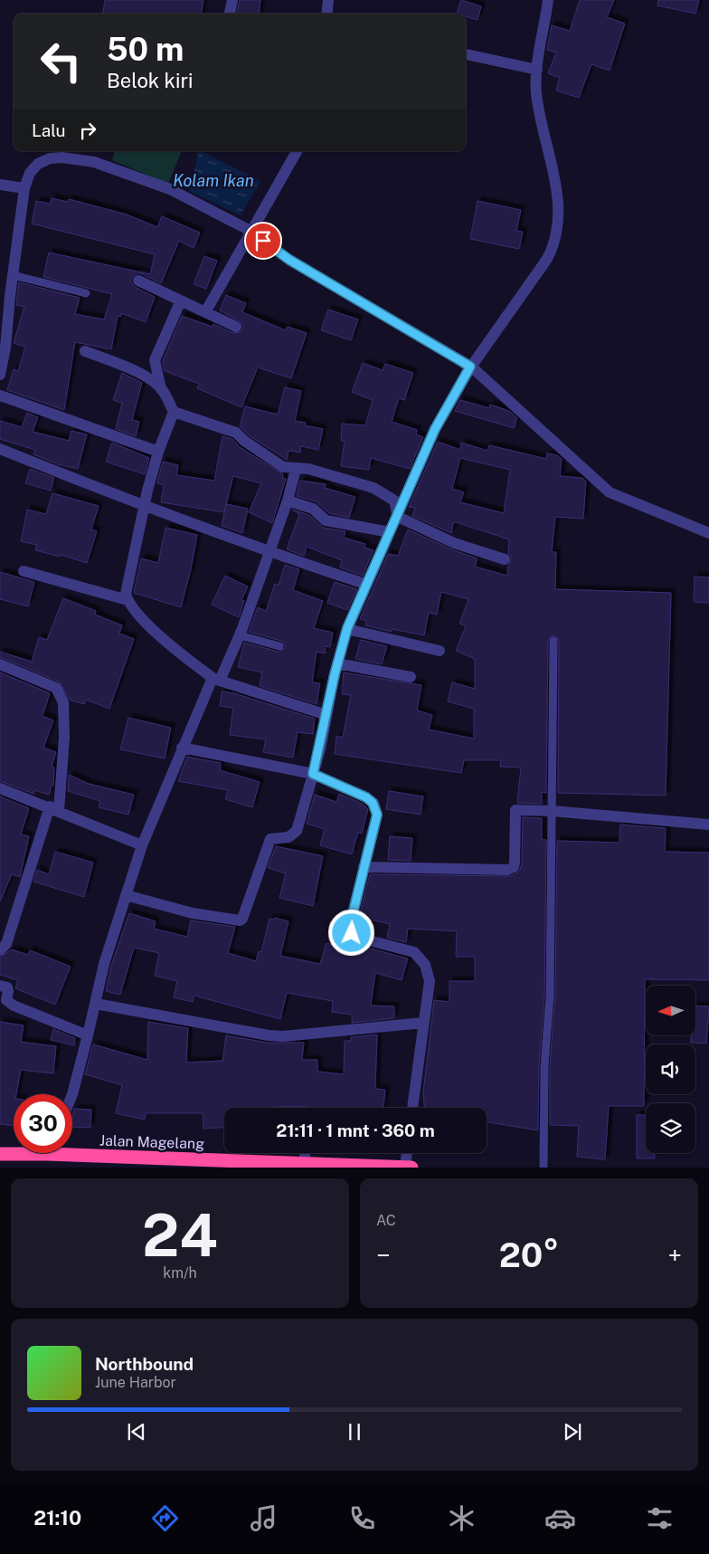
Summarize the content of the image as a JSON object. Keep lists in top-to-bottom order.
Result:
{
  "streets": {
    "highway": ["Jalan Magelang"]
  },
  "water": ["Kolam Ikan"],
  "north": "left",
  "page": {
    "turn": ["50 m", "Belok kiri"],
    "then": "Lalu",
    "limit": "30",
    "trip": "21:11 · 1 mnt · 360 m",
    "tile": [
      ["24", "km/h"],
      "AC"
    ],
    "heat": ["−", "20°", "+"],
    "song": ["Northbound", "June Harbor"],
    "tabs": "21:10"
  }
}
